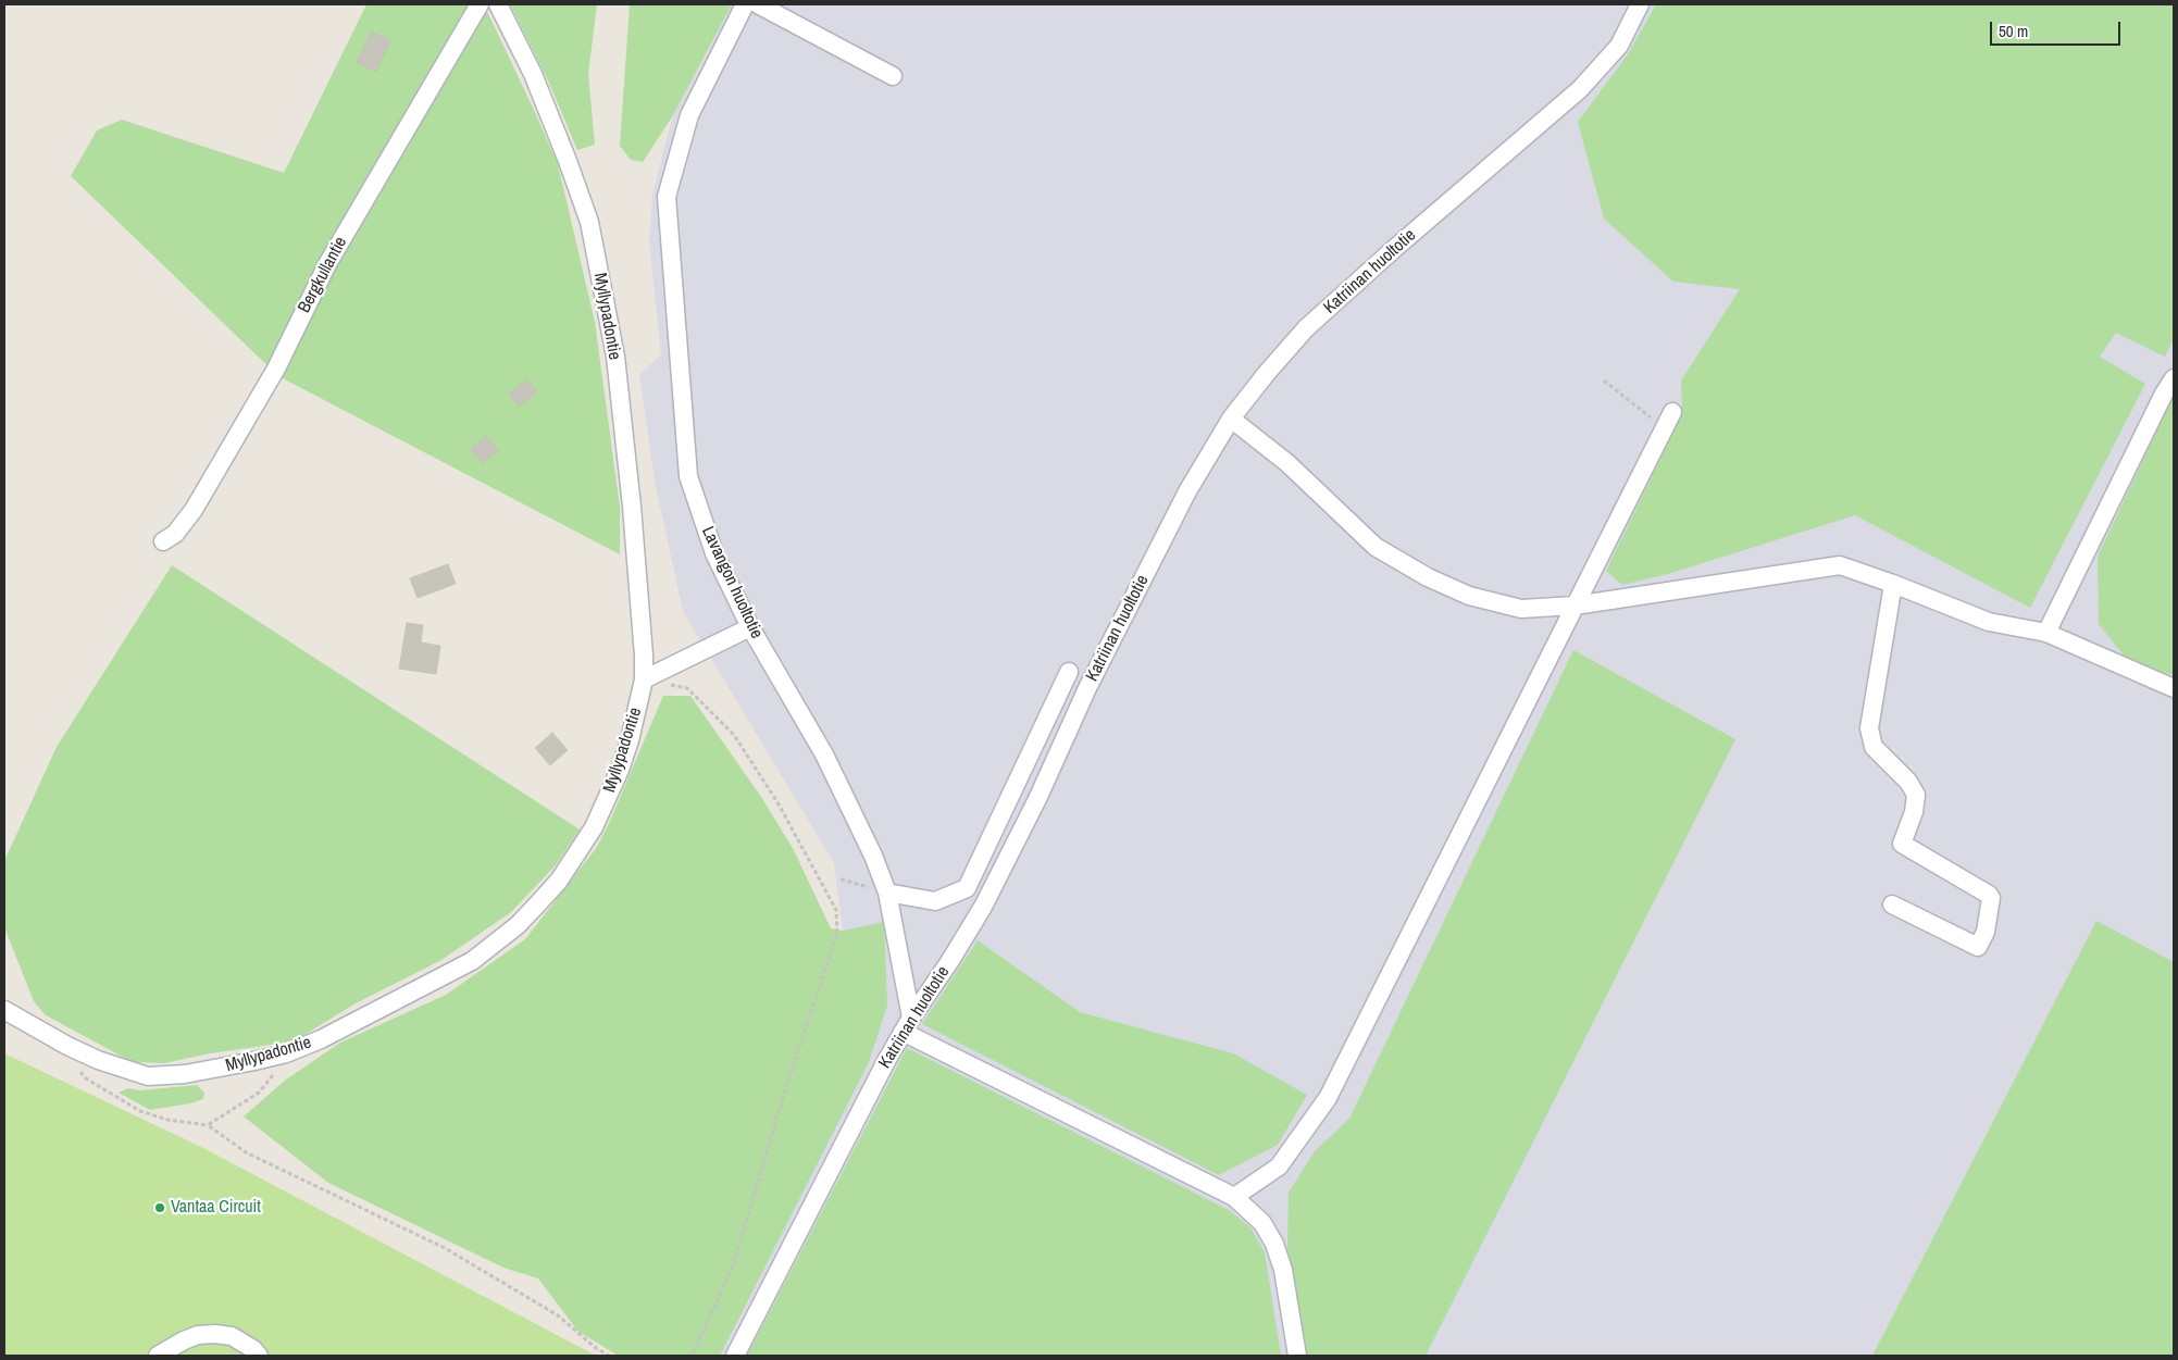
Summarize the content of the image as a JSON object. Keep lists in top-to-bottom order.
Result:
{
  "streets": {
    "street": [
      "Katriinan huoltotie",
      "Bergkullantie",
      "Myllypadontie",
      "Lavangon huoltotie"
    ]
  },
  "crossings": [
    ["Katriinan huoltotie", "Lavangon huoltotie"]
  ],
  "places": ["Vantaa Circuit"],
  "scale_bar": "50 m"
}
